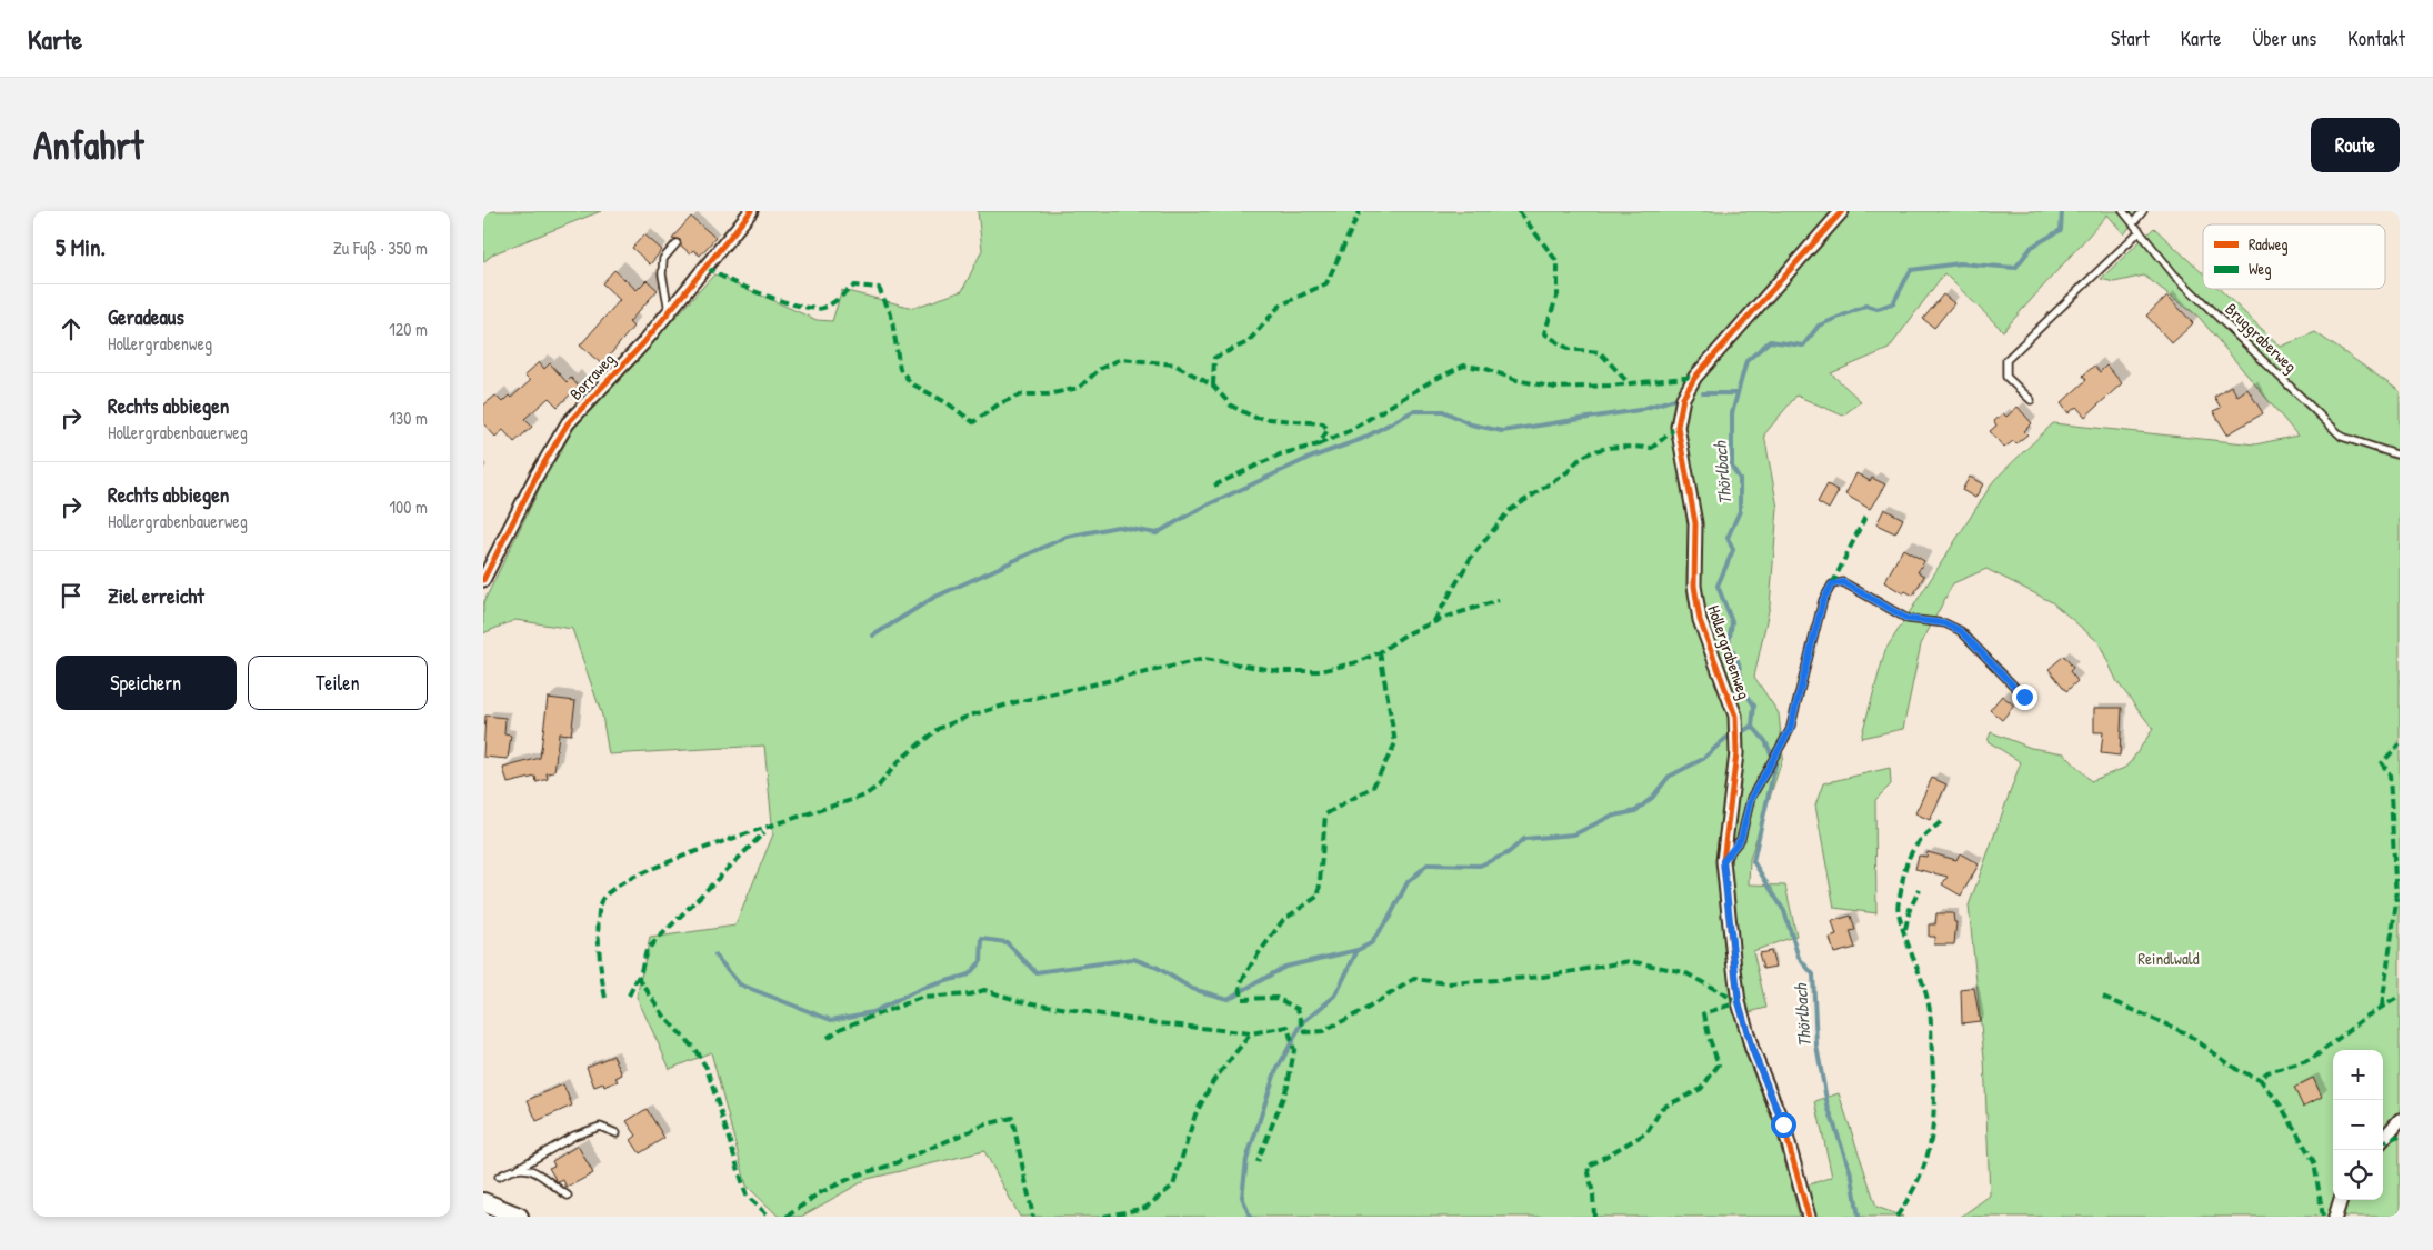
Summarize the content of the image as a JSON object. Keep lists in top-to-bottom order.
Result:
{
  "streets": {
    "street": ["Borraweg", "Hollergrabenweg"],
    "lane": ["Bruggraberweg"]
  },
  "water": ["Thörlbach"],
  "parks": ["Reindlwald"],
  "legend": ["Radweg", "Weg"],
  "page": {
    "header": "Karte",
    "nav": [
      "Start",
      "Karte",
      "Über uns",
      "Kontakt"
    ],
    "buttons": [
      "Route",
      ["Speichern", "Teilen"]
    ],
    "title": "Anfahrt",
    "heading": ["5 Min.", "Zu Fuß · 350 m"],
    "list": [
      ["Geradeaus", "Hollergrabenweg", "120 m"],
      ["Rechts abbiegen", "Hollergrabenbauerweg", "130 m"],
      ["Rechts abbiegen", "Hollergrabenbauerweg", "100 m"],
      "Ziel erreicht"
    ],
    "map_buttons": ["+", "−"]
  }
}
